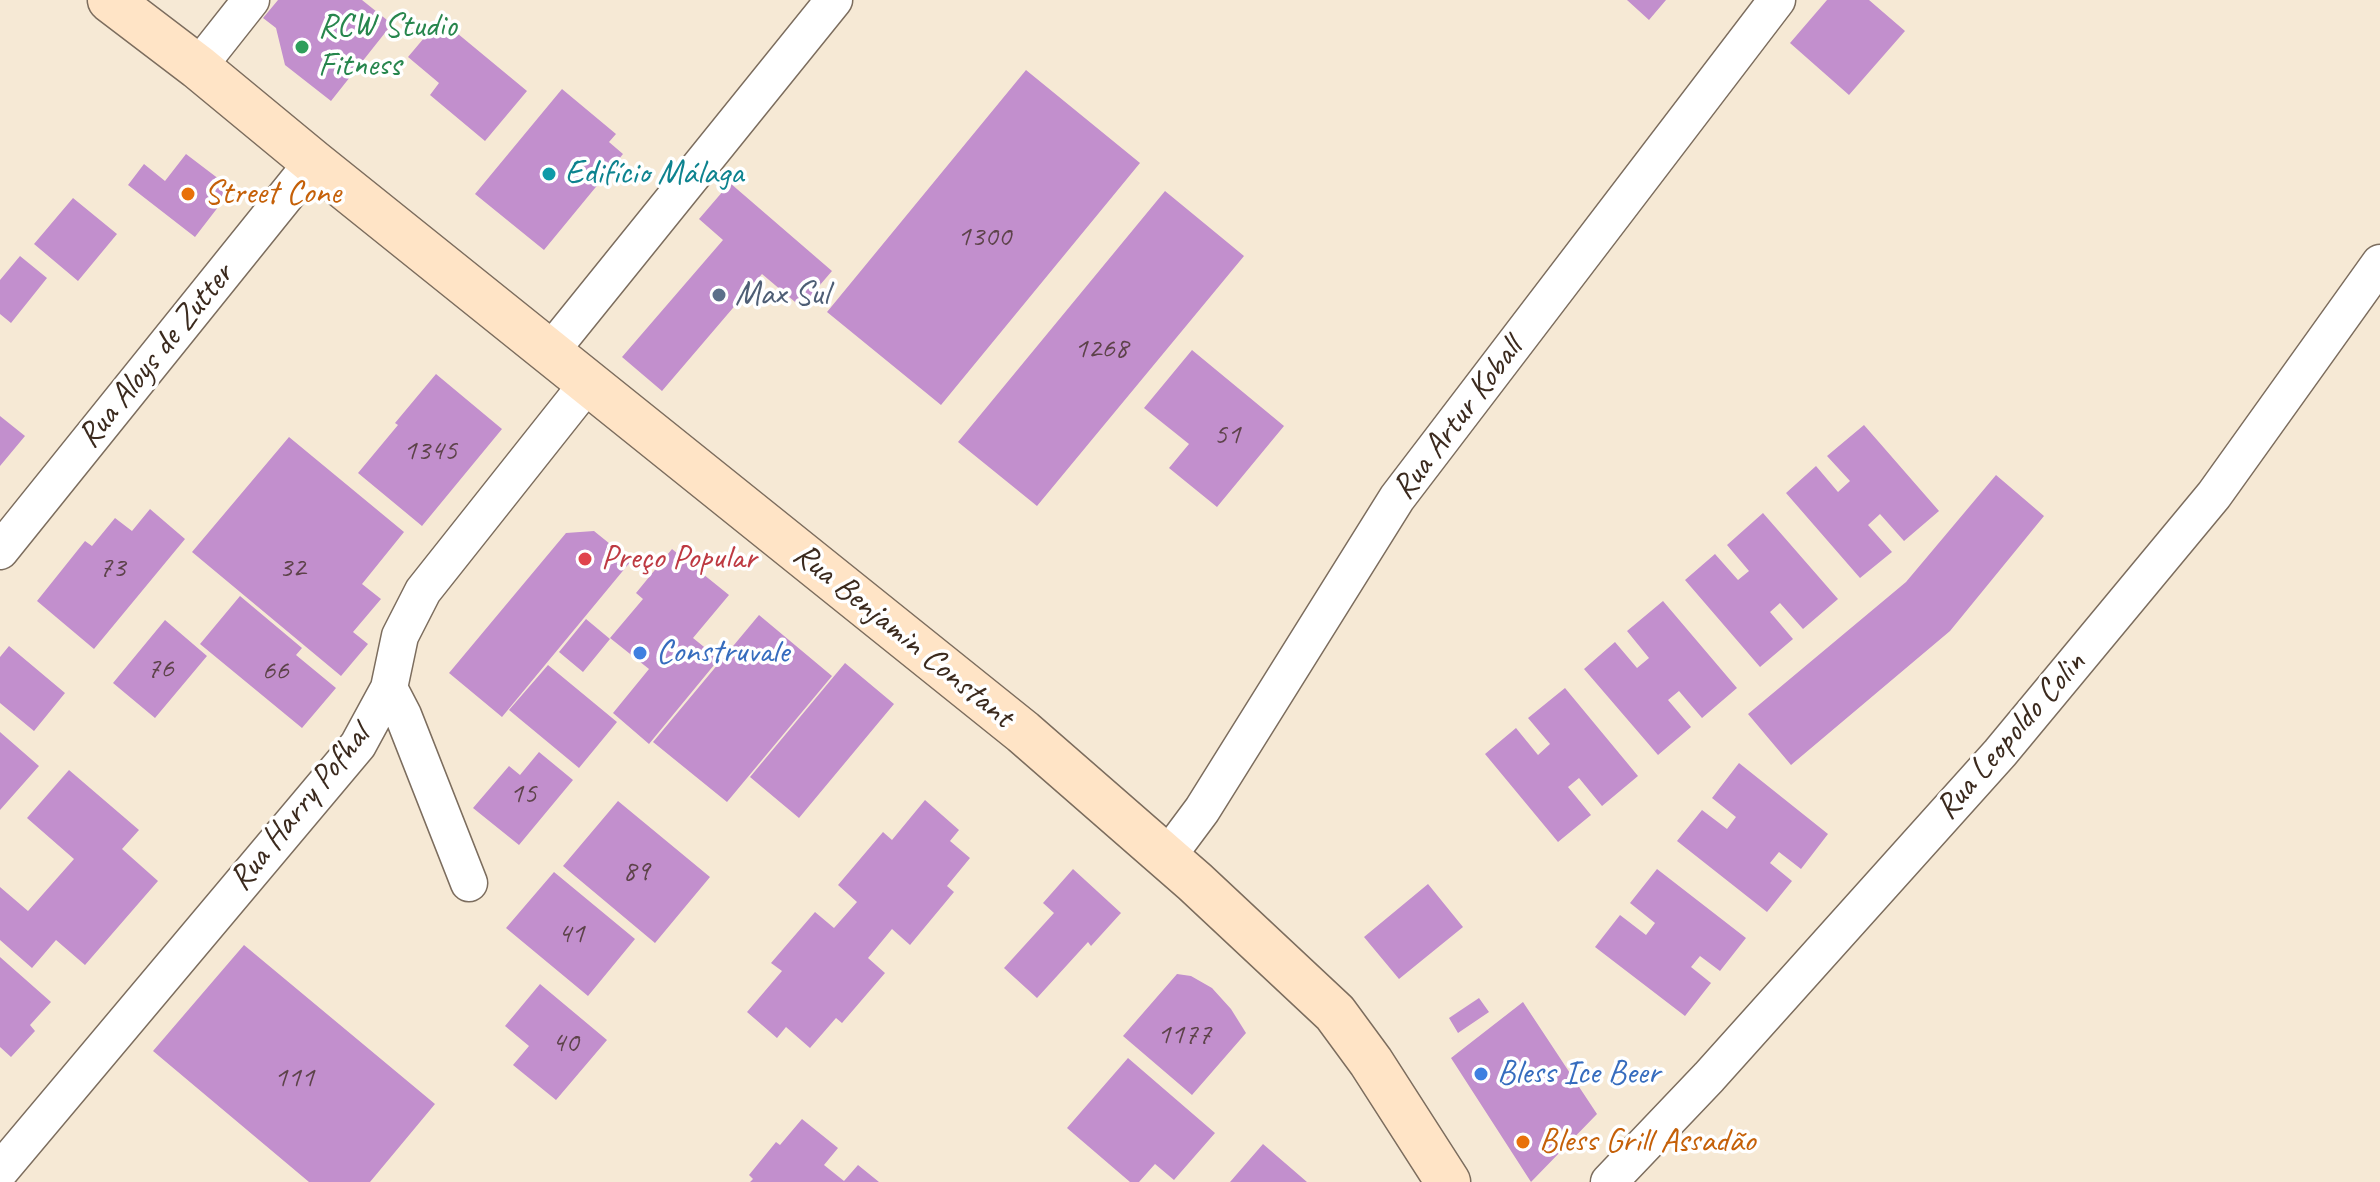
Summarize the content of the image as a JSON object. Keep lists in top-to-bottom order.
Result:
{
  "streets": {
    "main road": ["Rua Benjamin Constant"],
    "street": [
      "Rua Aloys de Zutter",
      "Rua Artur Koball",
      "Rua Leopoldo Colin",
      "Rua Harry Pofhal"
    ]
  },
  "crossings": [
    ["Rua Aloys de Zutter", "Rua Benjamin Constant"],
    ["Rua Artur Koball", "Rua Benjamin Constant"],
    ["Rua Benjamin Constant", "Rua Harry Pofhal"]
  ],
  "places": [
    "RCW Studio Fitness",
    "Edifício Málaga",
    "Street Cone",
    "Max Sul",
    "Preço Popular",
    "Construvale",
    "Bless Ice Beer",
    "Bless Grill Assadão"
  ],
  "house_numbers": [
    "1300",
    "1268",
    "51",
    "1345",
    "73",
    "32",
    "76",
    "66",
    "15",
    "89",
    "41",
    "1177",
    "40",
    "111"
  ]
}
